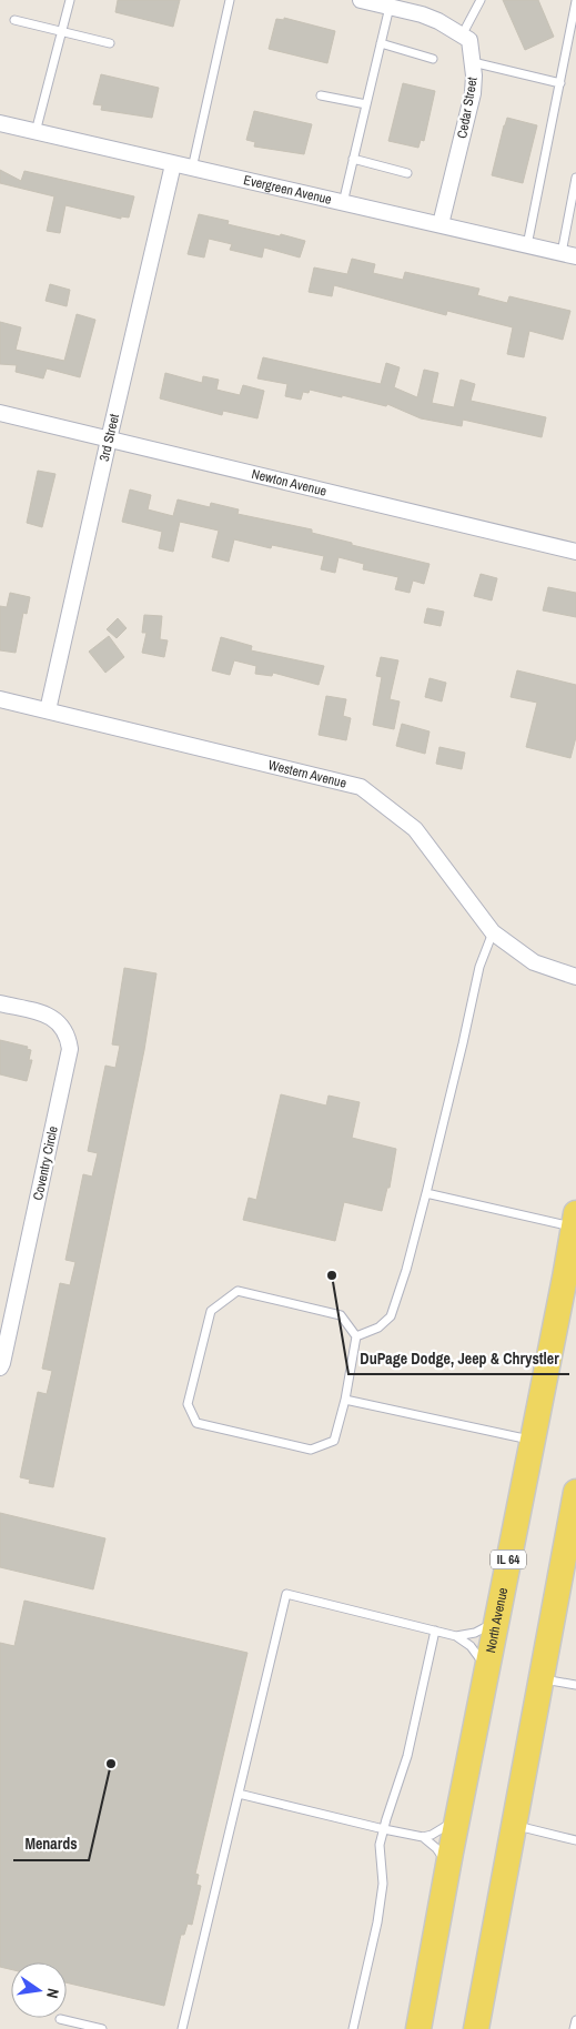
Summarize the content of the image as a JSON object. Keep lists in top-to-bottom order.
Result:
{
  "streets": {
    "main road": ["IL 64", "North Avenue"],
    "street": [
      "Cedar Street",
      "Evergreen Avenue",
      "3rd Street",
      "Newton Avenue",
      "Western Avenue",
      "Coventry Circle"
    ]
  },
  "crossings": [
    ["Cedar Street", "Evergreen Avenue"],
    ["Evergreen Avenue", "3rd Street"],
    ["3rd Street", "Newton Avenue"],
    ["3rd Street", "Western Avenue"]
  ],
  "places": ["DuPage Dodge, Jeep & Chrystler", "Menards"],
  "north": "right"
}
